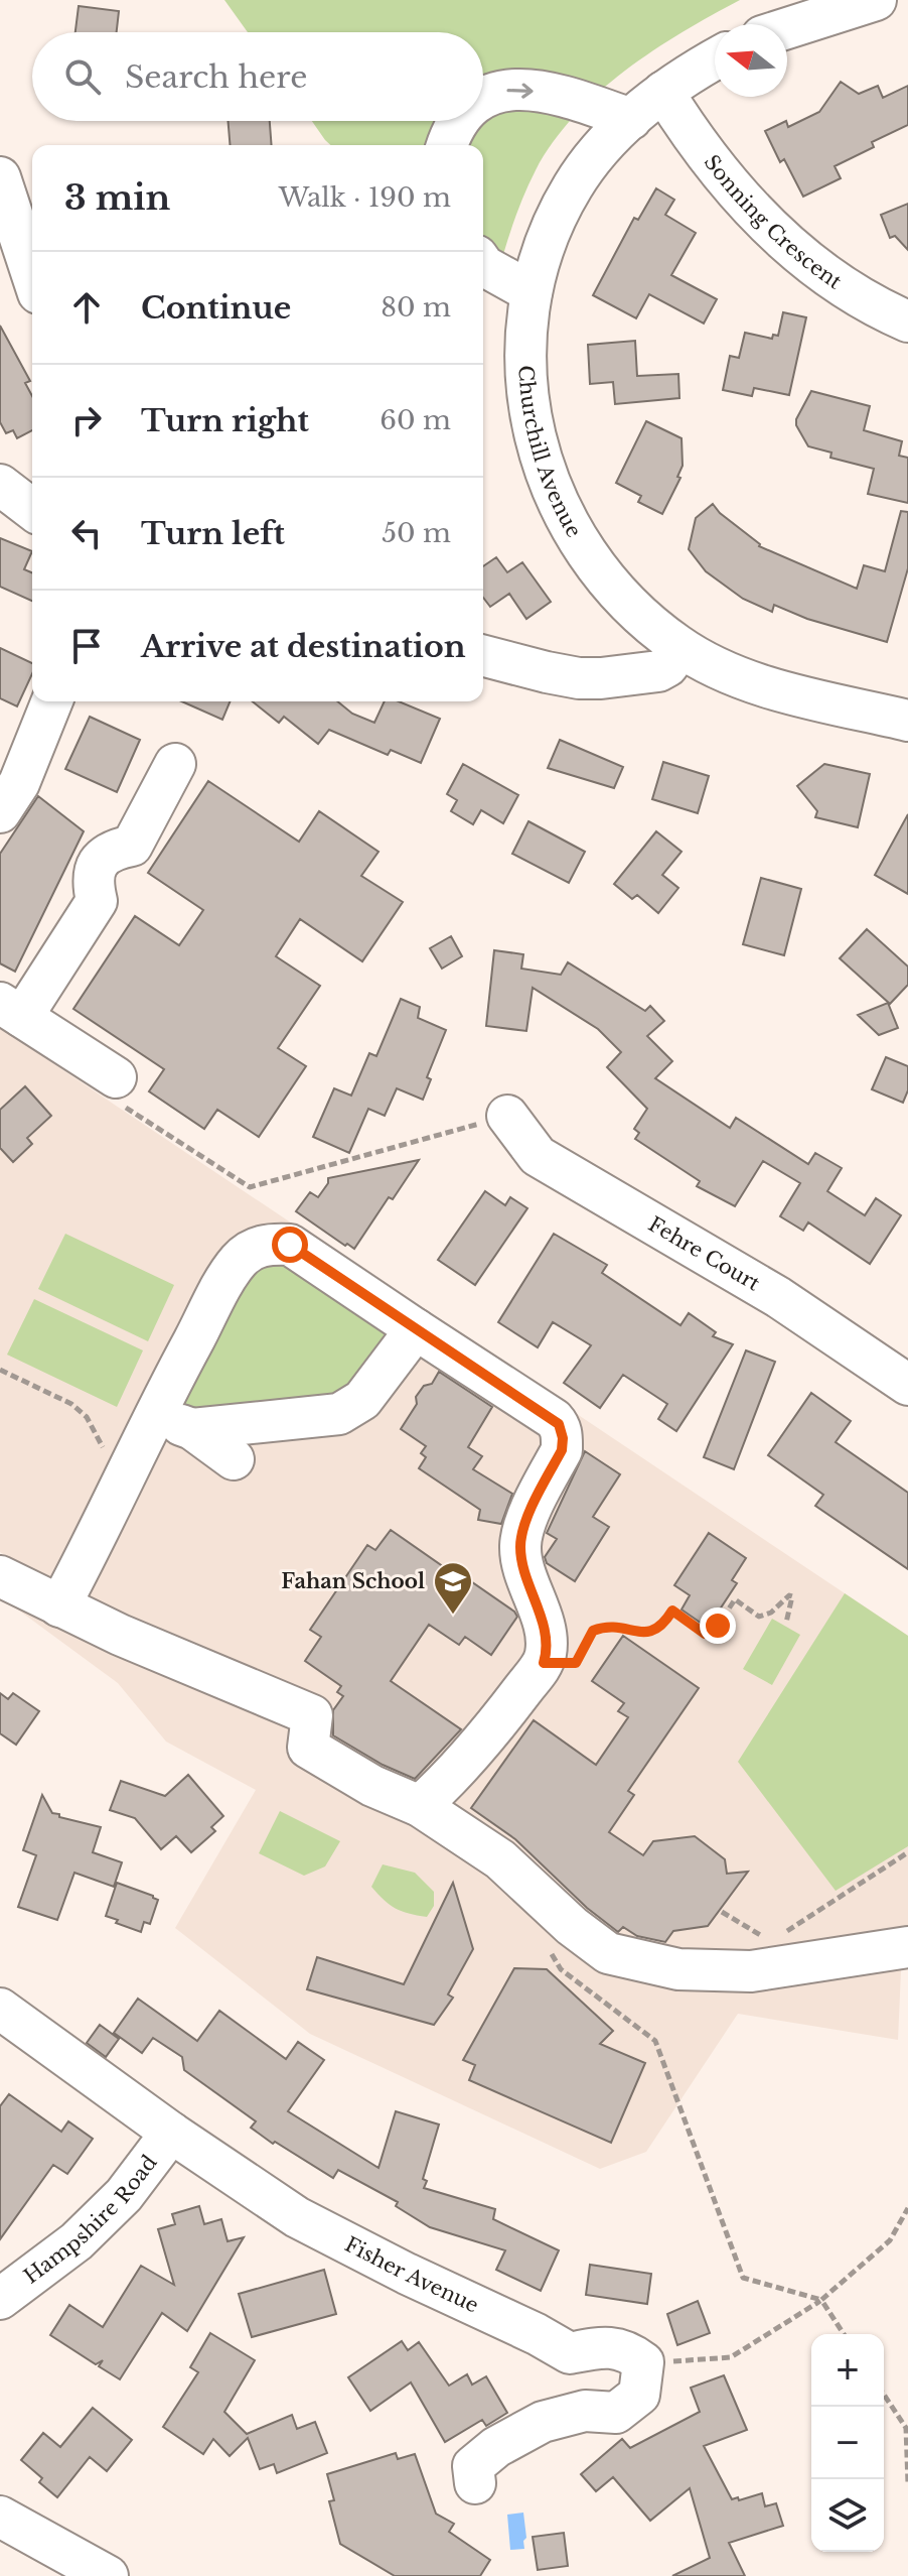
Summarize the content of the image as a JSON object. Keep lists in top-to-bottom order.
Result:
{
  "streets": {
    "street": [
      "Sonning Crescent",
      "Churchill Avenue",
      "Fehre Court",
      "Hampshire Road",
      "Fisher Avenue"
    ]
  },
  "crossings": [
    ["Sonning Crescent", "Churchill Avenue"],
    ["Hampshire Road", "Fisher Avenue"]
  ],
  "places": {
    "school or university": ["Fahan School"]
  },
  "north": "left",
  "page": {
    "search": "Search here",
    "heading": ["3 min", "Walk · 190 m"],
    "list": [
      ["Continue", "80 m"],
      ["Turn right", "60 m"],
      ["Turn left", "50 m"],
      "Arrive at destination"
    ],
    "map_buttons": ["+", "−"]
  }
}
